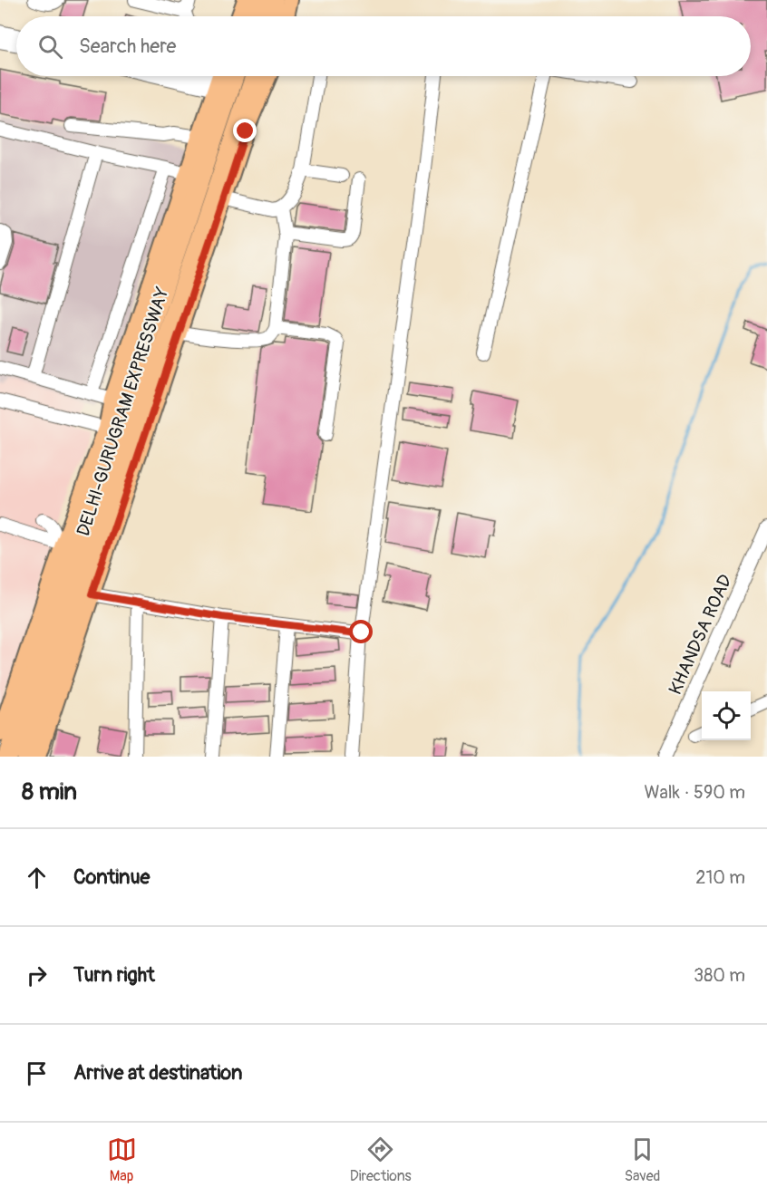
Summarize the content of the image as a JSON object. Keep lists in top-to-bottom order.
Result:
{
  "streets": {
    "highway": ["DELHI-GURUGRAM EXPRESSWAY"],
    "street": ["KHANDSA ROAD"]
  },
  "page": {
    "search": "Search here",
    "heading": ["8 min", "Walk · 590 m"],
    "list": [
      ["Continue", "210 m"],
      ["Turn right", "380 m"],
      "Arrive at destination"
    ],
    "nav": ["Map", "Directions", "Saved"]
  }
}
